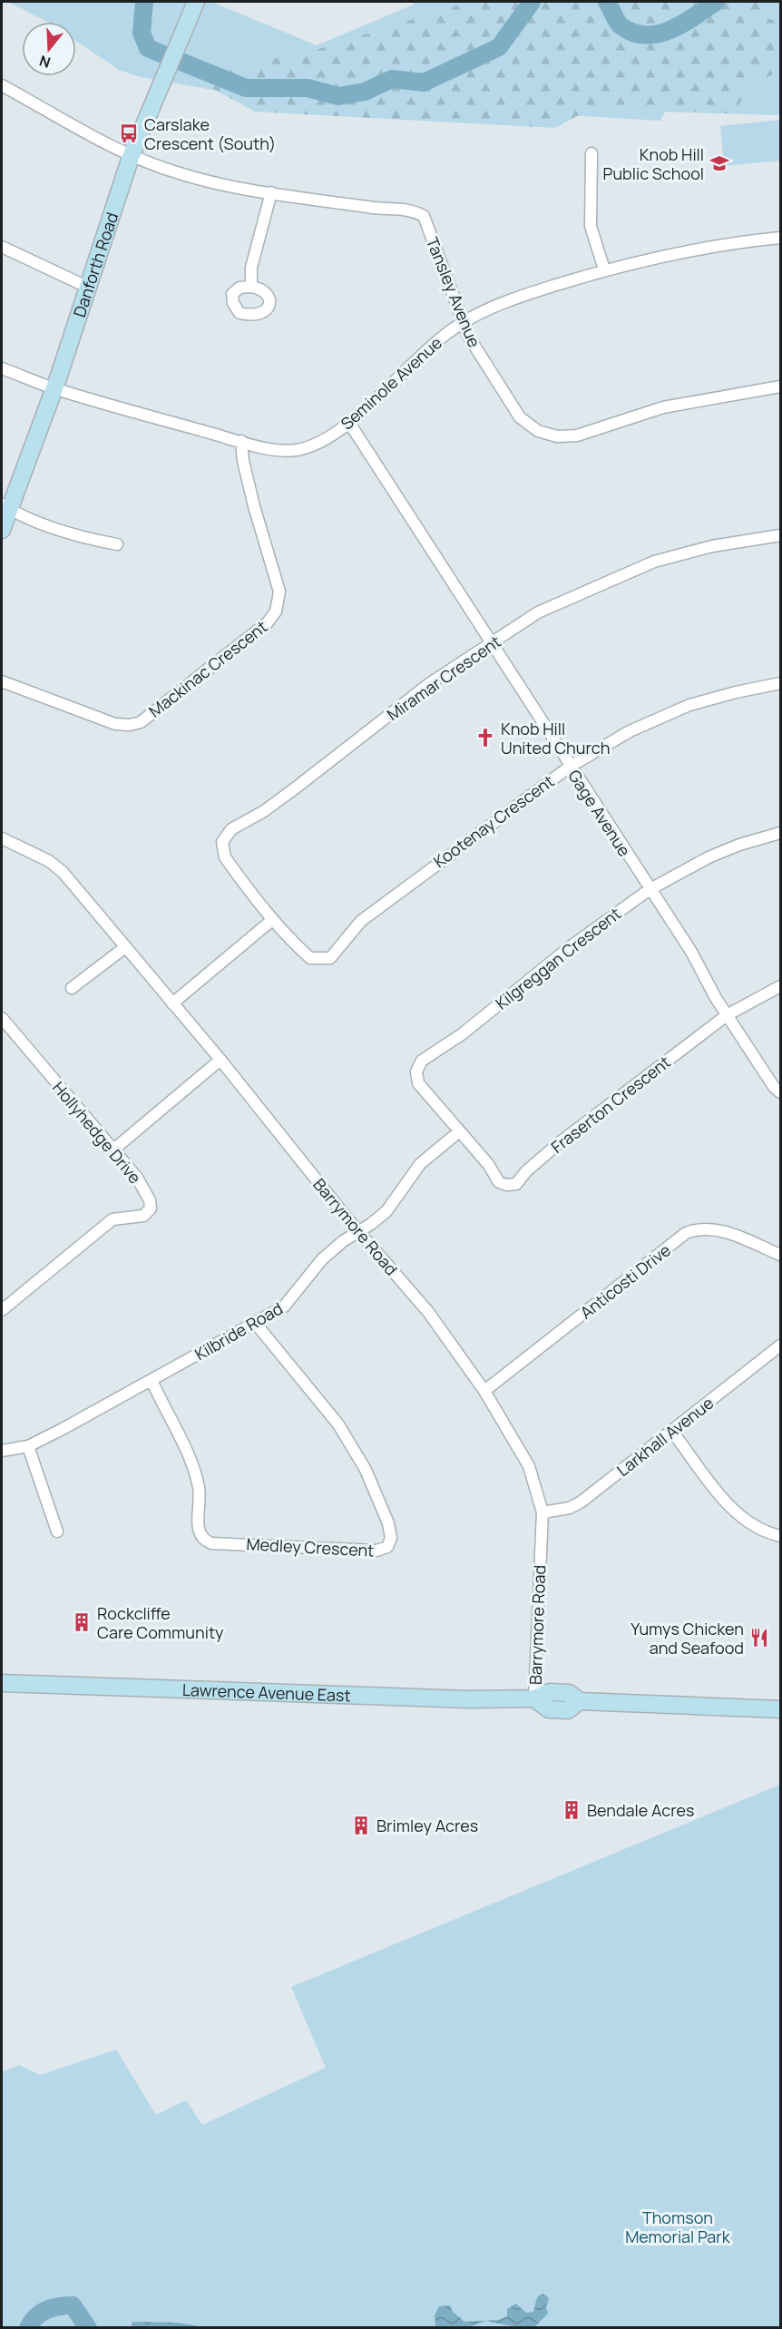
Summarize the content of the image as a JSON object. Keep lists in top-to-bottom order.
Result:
{
  "streets": {
    "main road": ["Danforth Road", "Lawrence Avenue East"],
    "street": [
      "Tansley Avenue",
      "Seminole Avenue",
      "Mackinac Crescent",
      "Miramar Crescent",
      "Gage Avenue",
      "Kootenay Crescent",
      "Kilgreggan Crescent",
      "Fraserton Crescent",
      "Hollyhedge Drive",
      "Barrymore Road",
      "Anticosti Drive",
      "Kilbride Road",
      "Larkhall Avenue",
      "Medley Crescent"
    ]
  },
  "crossings": [
    ["Danforth Road", "Tansley Avenue"],
    ["Danforth Road", "Seminole Avenue"],
    ["Tansley Avenue", "Seminole Avenue"],
    ["Seminole Avenue", "Mackinac Crescent"],
    ["Seminole Avenue", "Gage Avenue"],
    ["Miramar Crescent", "Gage Avenue"],
    ["Miramar Crescent", "Kootenay Crescent"],
    ["Gage Avenue", "Kootenay Crescent"],
    ["Gage Avenue", "Kilgreggan Crescent"],
    ["Gage Avenue", "Fraserton Crescent"],
    ["Kilgreggan Crescent", "Fraserton Crescent"],
    ["Kilgreggan Crescent", "Kilbride Road"],
    ["Fraserton Crescent", "Kilbride Road"],
    ["Barrymore Road", "Anticosti Drive"],
    ["Barrymore Road", "Kilbride Road"],
    ["Barrymore Road", "Larkhall Avenue"],
    ["Barrymore Road", "Lawrence Avenue East"],
    ["Kilbride Road", "Medley Crescent"]
  ],
  "parks": ["Thomson Memorial Park"],
  "places": {
    "bus stop": ["Carslake Crescent (South)"],
    "school or university": ["Knob Hill Public School"],
    "church": ["Knob Hill United Church"],
    "building": ["Rockcliffe Care Community", "Bendale Acres", "Brimley Acres"],
    "restaurant": ["Yumys Chicken and Seafood"]
  },
  "north": "bottom"
}
